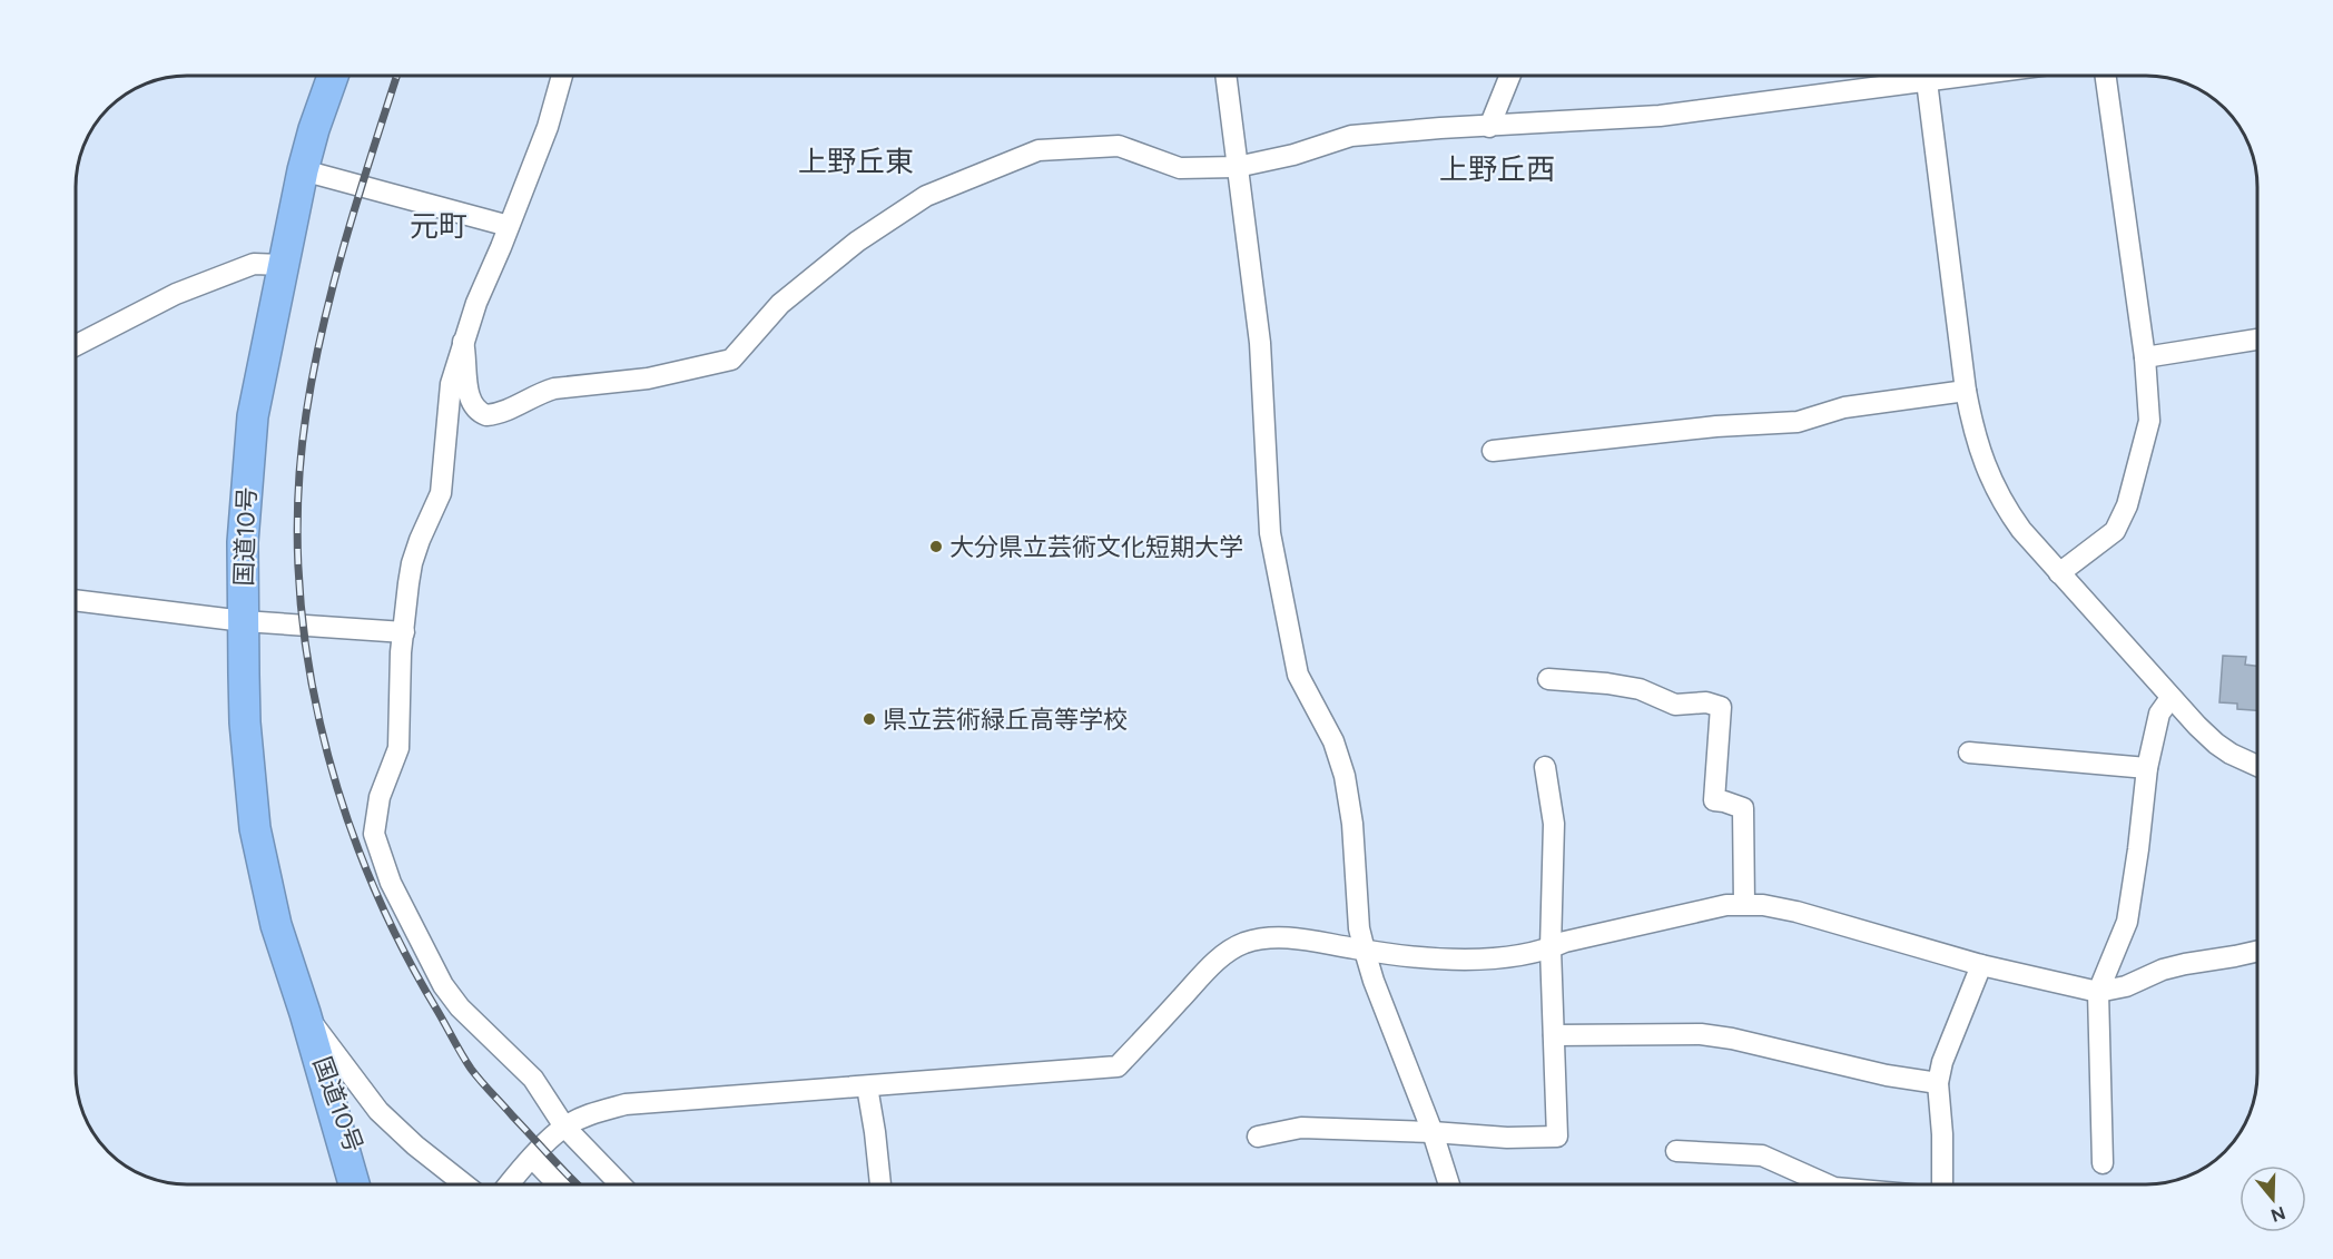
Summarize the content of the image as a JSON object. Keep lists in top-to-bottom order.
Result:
{
  "streets": {
    "highway": ["国道10号"]
  },
  "districts": ["上野丘東", "上野丘西", "元町"],
  "places": ["大分県立芸術文化短期大学", "県立芸術緑丘高等学校"],
  "north": "bottom"
}
